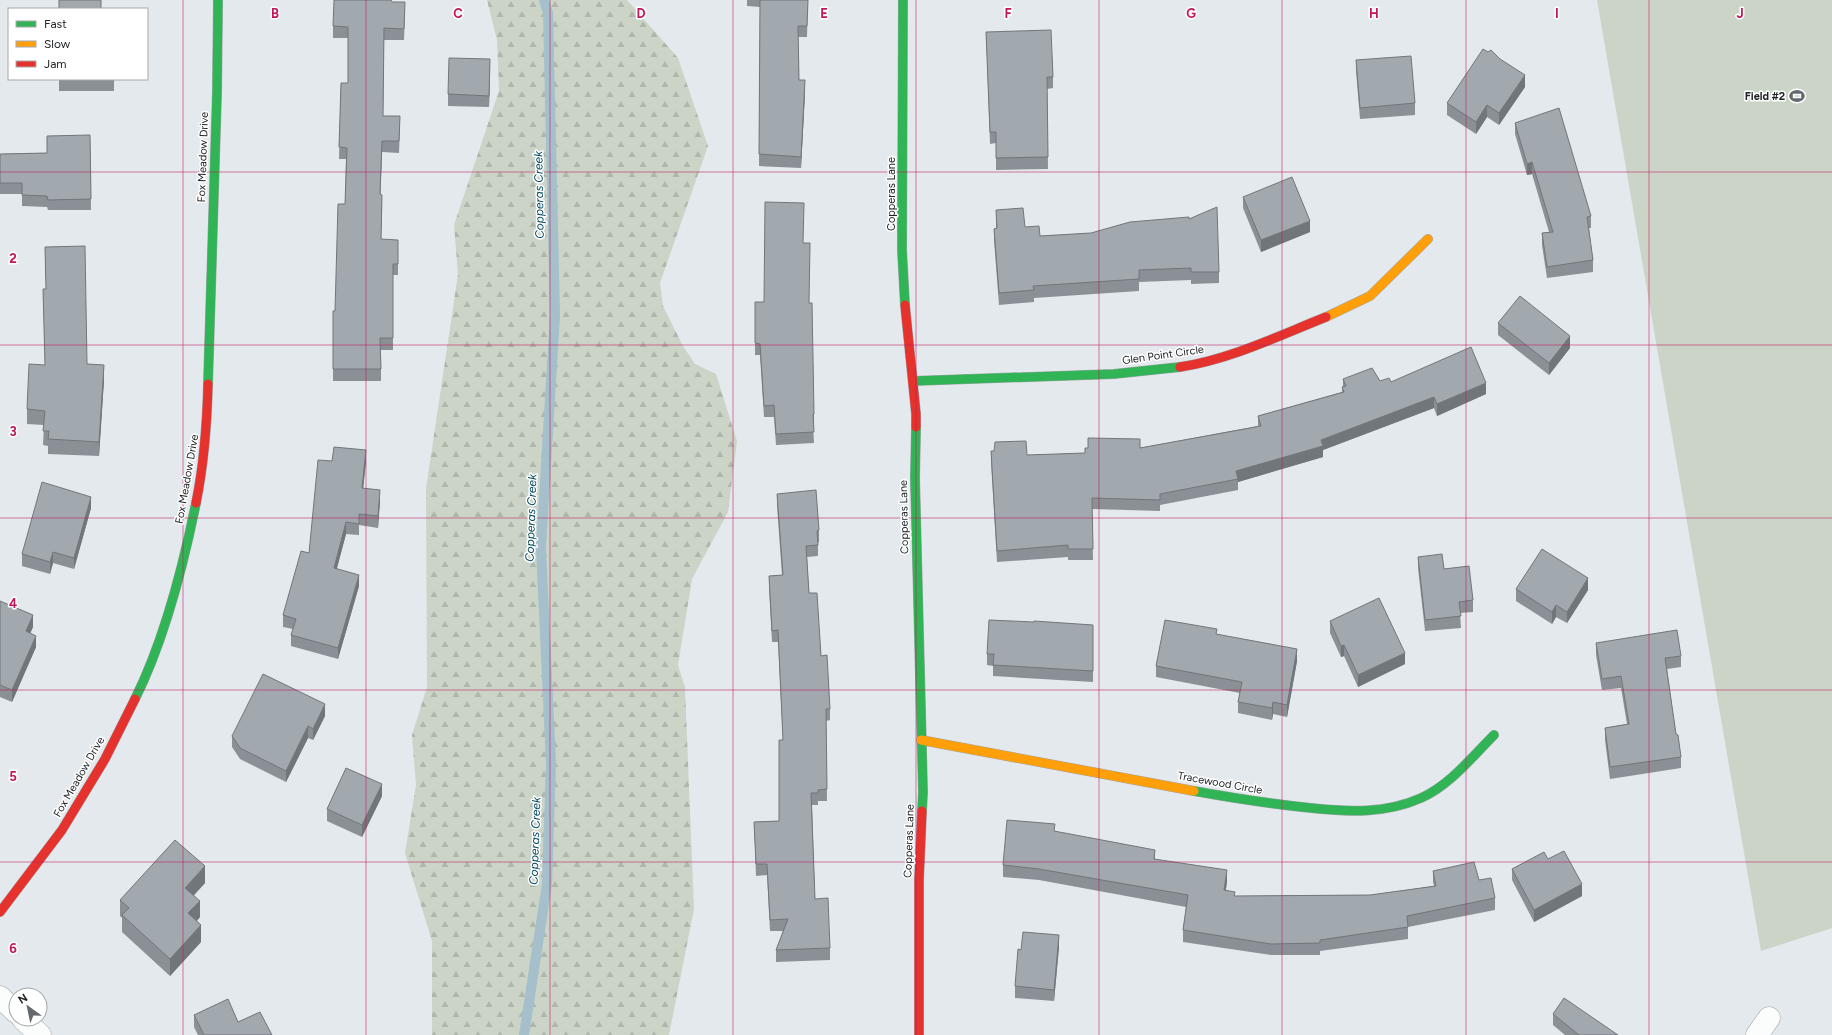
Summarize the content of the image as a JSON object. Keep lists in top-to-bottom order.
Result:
{
  "streets": {
    "street": [
      "Fox Meadow Drive",
      "Copperas Lane",
      "Glen Point Circle",
      "Tracewood Circle"
    ]
  },
  "crossings": [
    ["Copperas Lane", "Glen Point Circle"],
    ["Copperas Lane", "Tracewood Circle"]
  ],
  "water": ["Copperas Creek"],
  "places": {
    "sports": ["Field #2"]
  },
  "legend": ["Fast", "Slow", "Jam"],
  "north": "top left",
  "grid": {
    "columns": [
      "B",
      "C",
      "D",
      "E",
      "F",
      "G",
      "H",
      "I",
      "J"
    ],
    "rows": [
      "2",
      "3",
      "4",
      "5",
      "6"
    ]
  }
}
